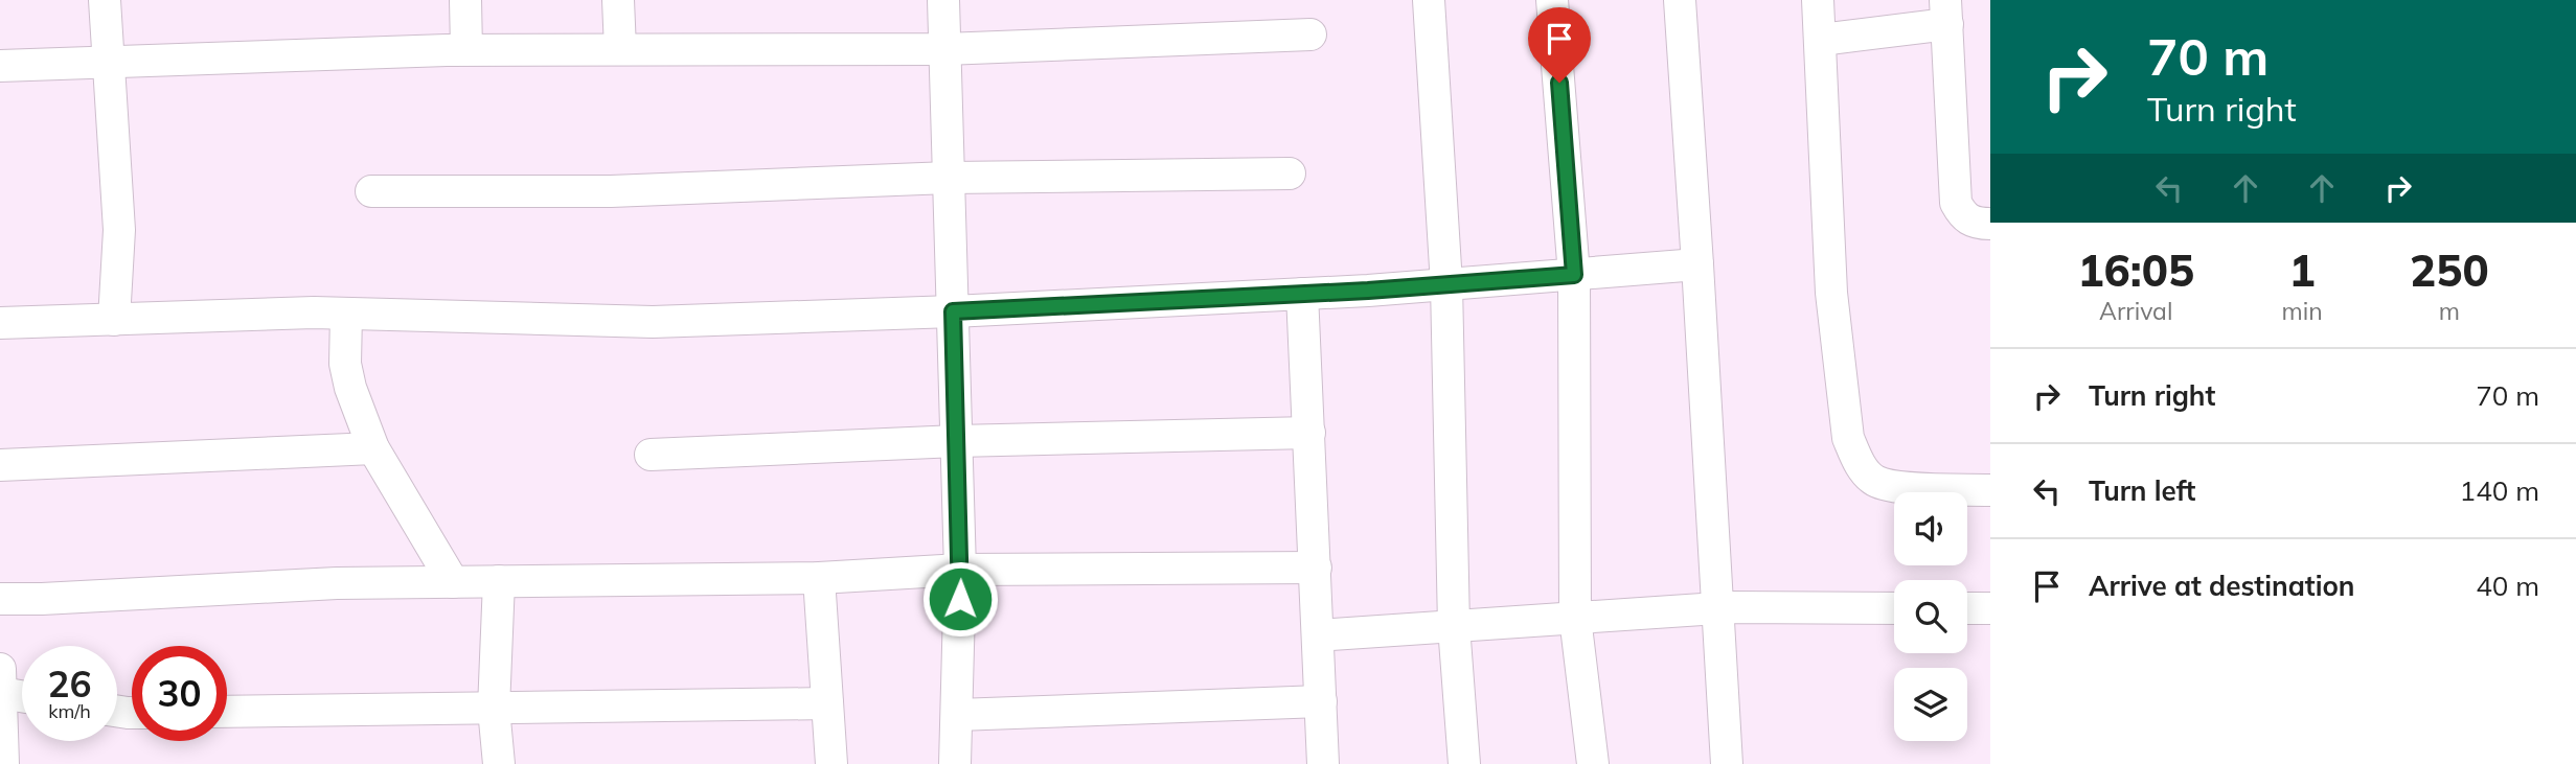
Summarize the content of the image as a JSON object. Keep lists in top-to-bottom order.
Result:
{
  "page": {
    "turn": ["70 m", "Turn right"],
    "eta": [
      "16:05",
      "Arrival",
      "1",
      "min",
      "250",
      "m"
    ],
    "list": [
      {
        "name": "Turn right",
        "value": "70 m"
      },
      {
        "name": "Turn left",
        "value": "140 m"
      },
      {
        "name": "Arrive at destination",
        "value": "40 m"
      }
    ],
    "speed": "26 km/h",
    "limit": "30"
  }
}
